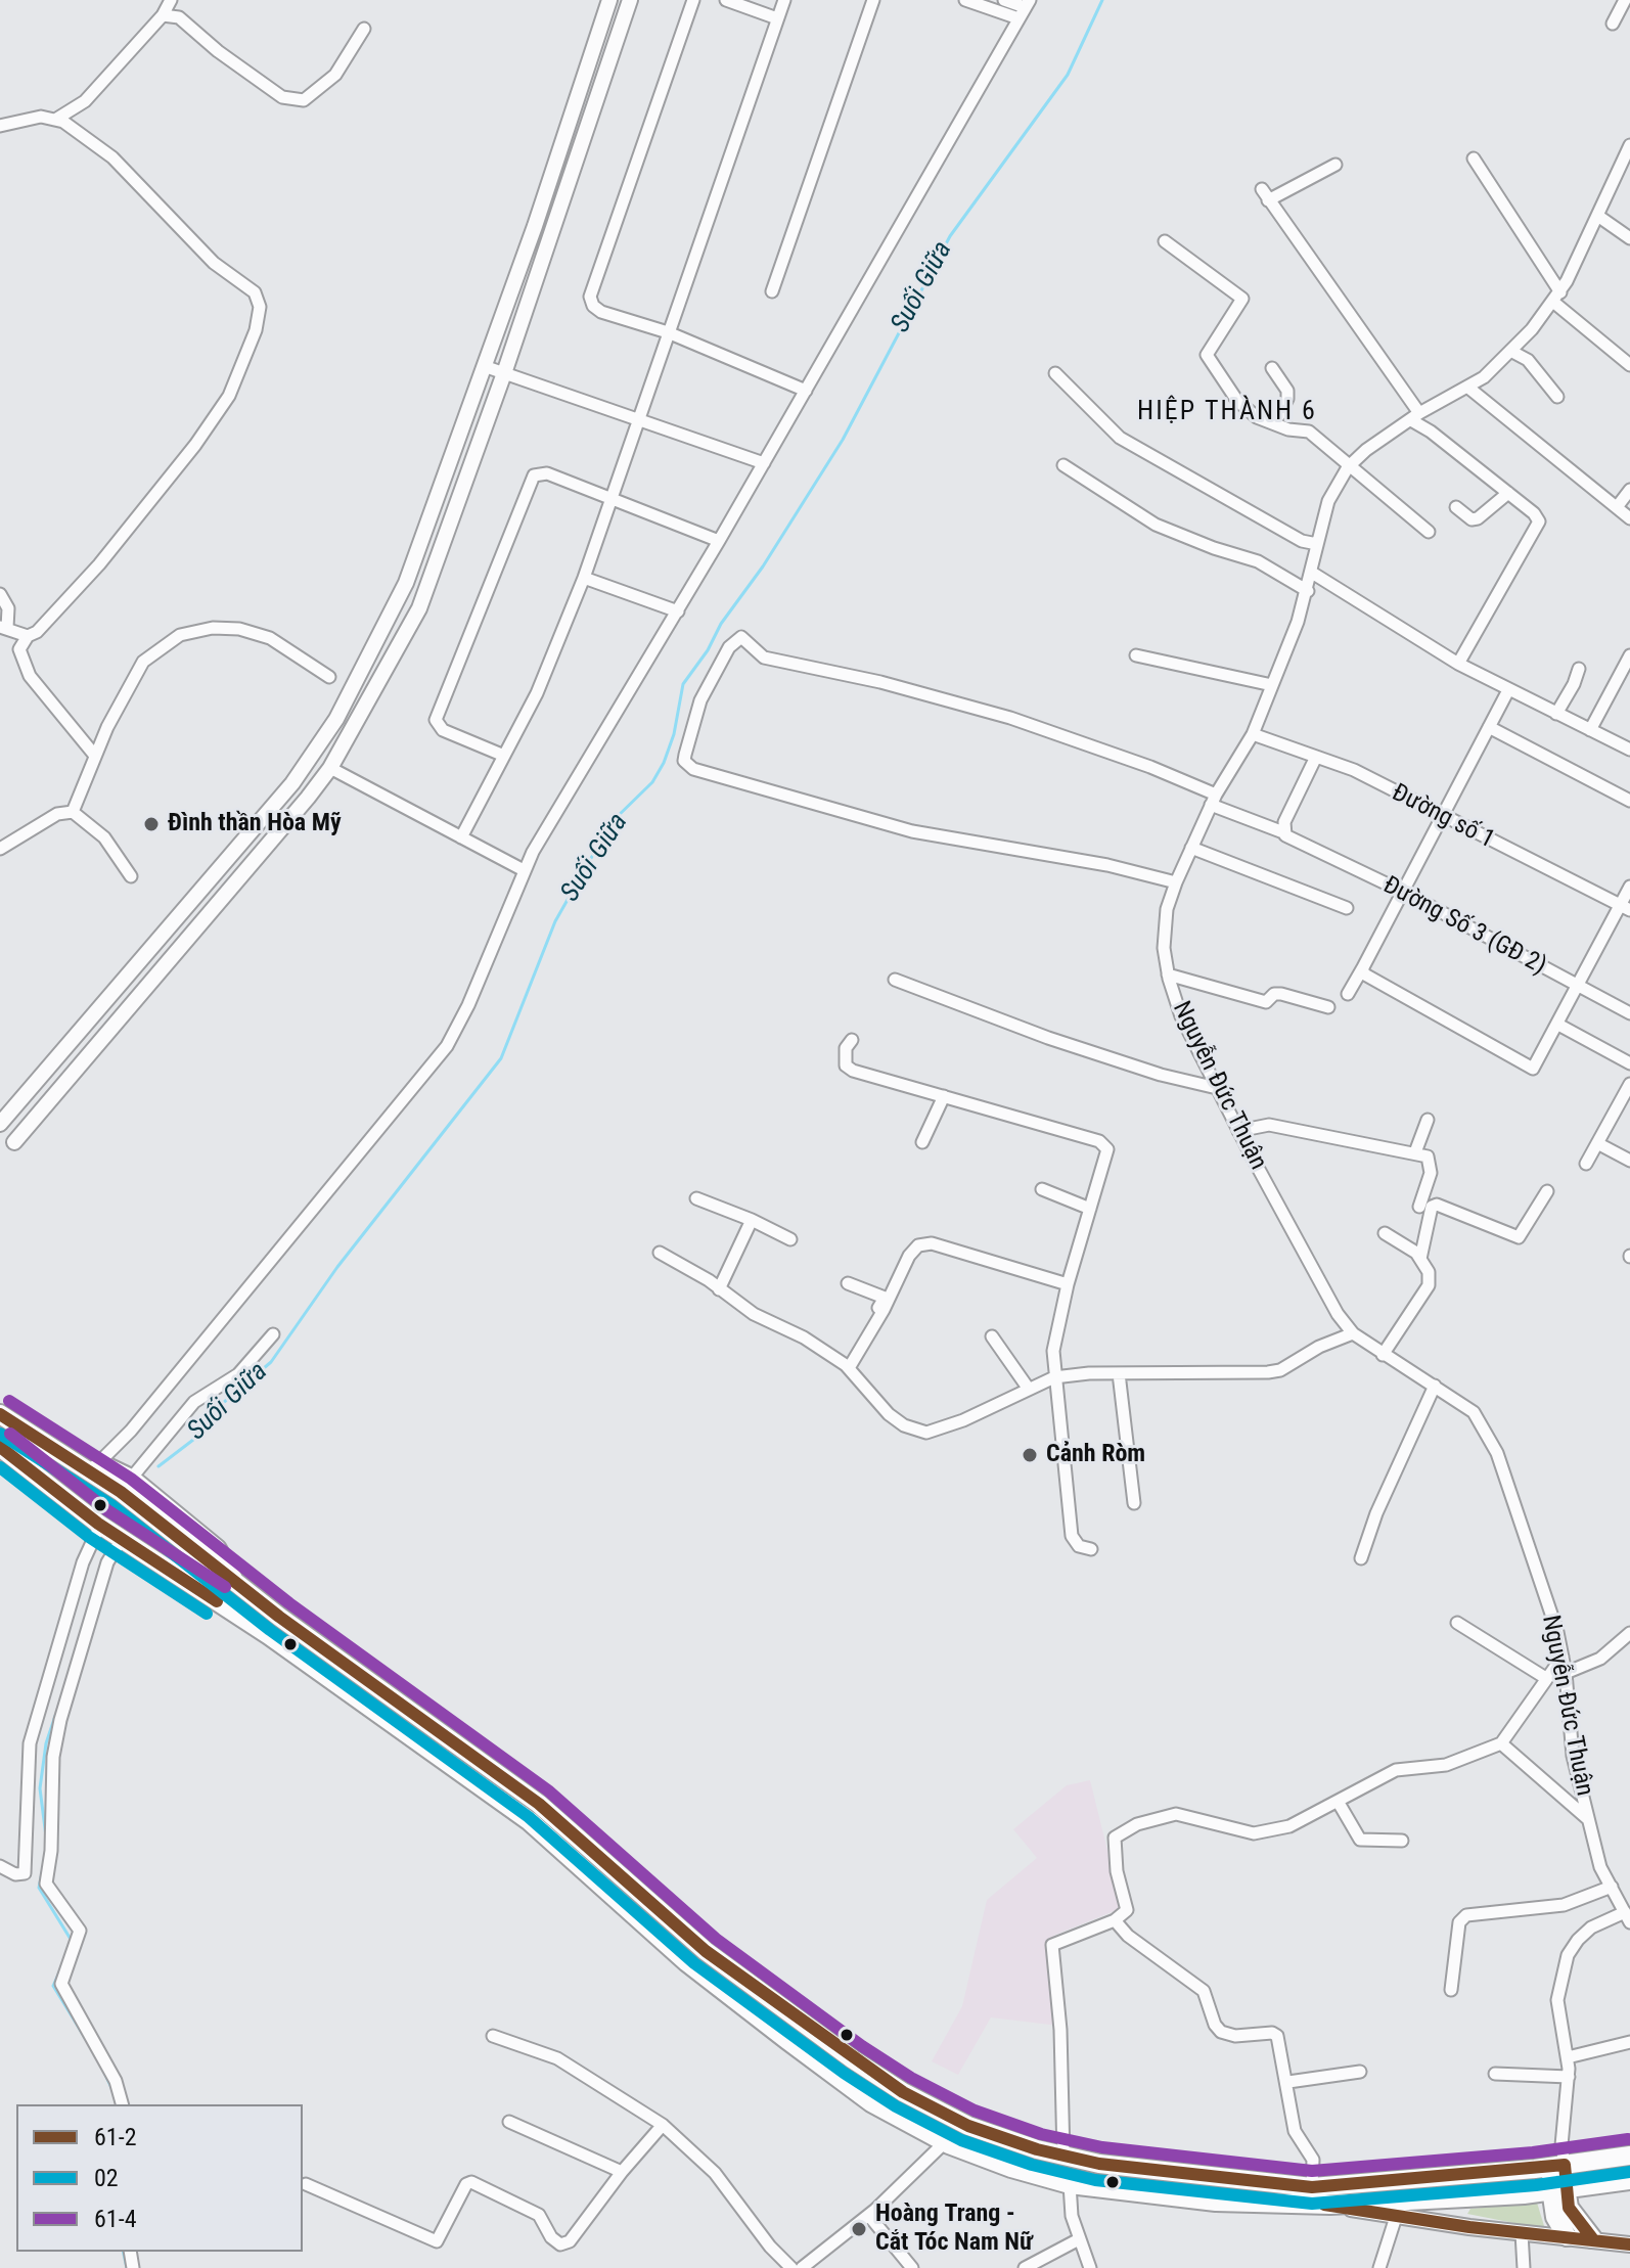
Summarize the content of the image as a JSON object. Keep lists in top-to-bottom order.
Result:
{
  "streets": {
    "street": ["Đường số 1", "Đường Số 3 (GĐ 2)", "Nguyễn Đức Thuận"]
  },
  "crossings": [
    ["Đường số 1", "Nguyễn Đức Thuận"],
    ["Đường Số 3 (GĐ 2)", "Nguyễn Đức Thuận"]
  ],
  "districts": ["HIỆP THÀNH 6"],
  "water": ["Suối Giữa"],
  "places": ["Đình thần Hòa Mỹ", "Cảnh Ròm", "Hoàng Trang - Cắt Tóc Nam Nữ"],
  "lines": ["transit line 61-4", "transit line 61-2", "transit line 02"],
  "legend": ["61-2", "02", "61-4"]
}
